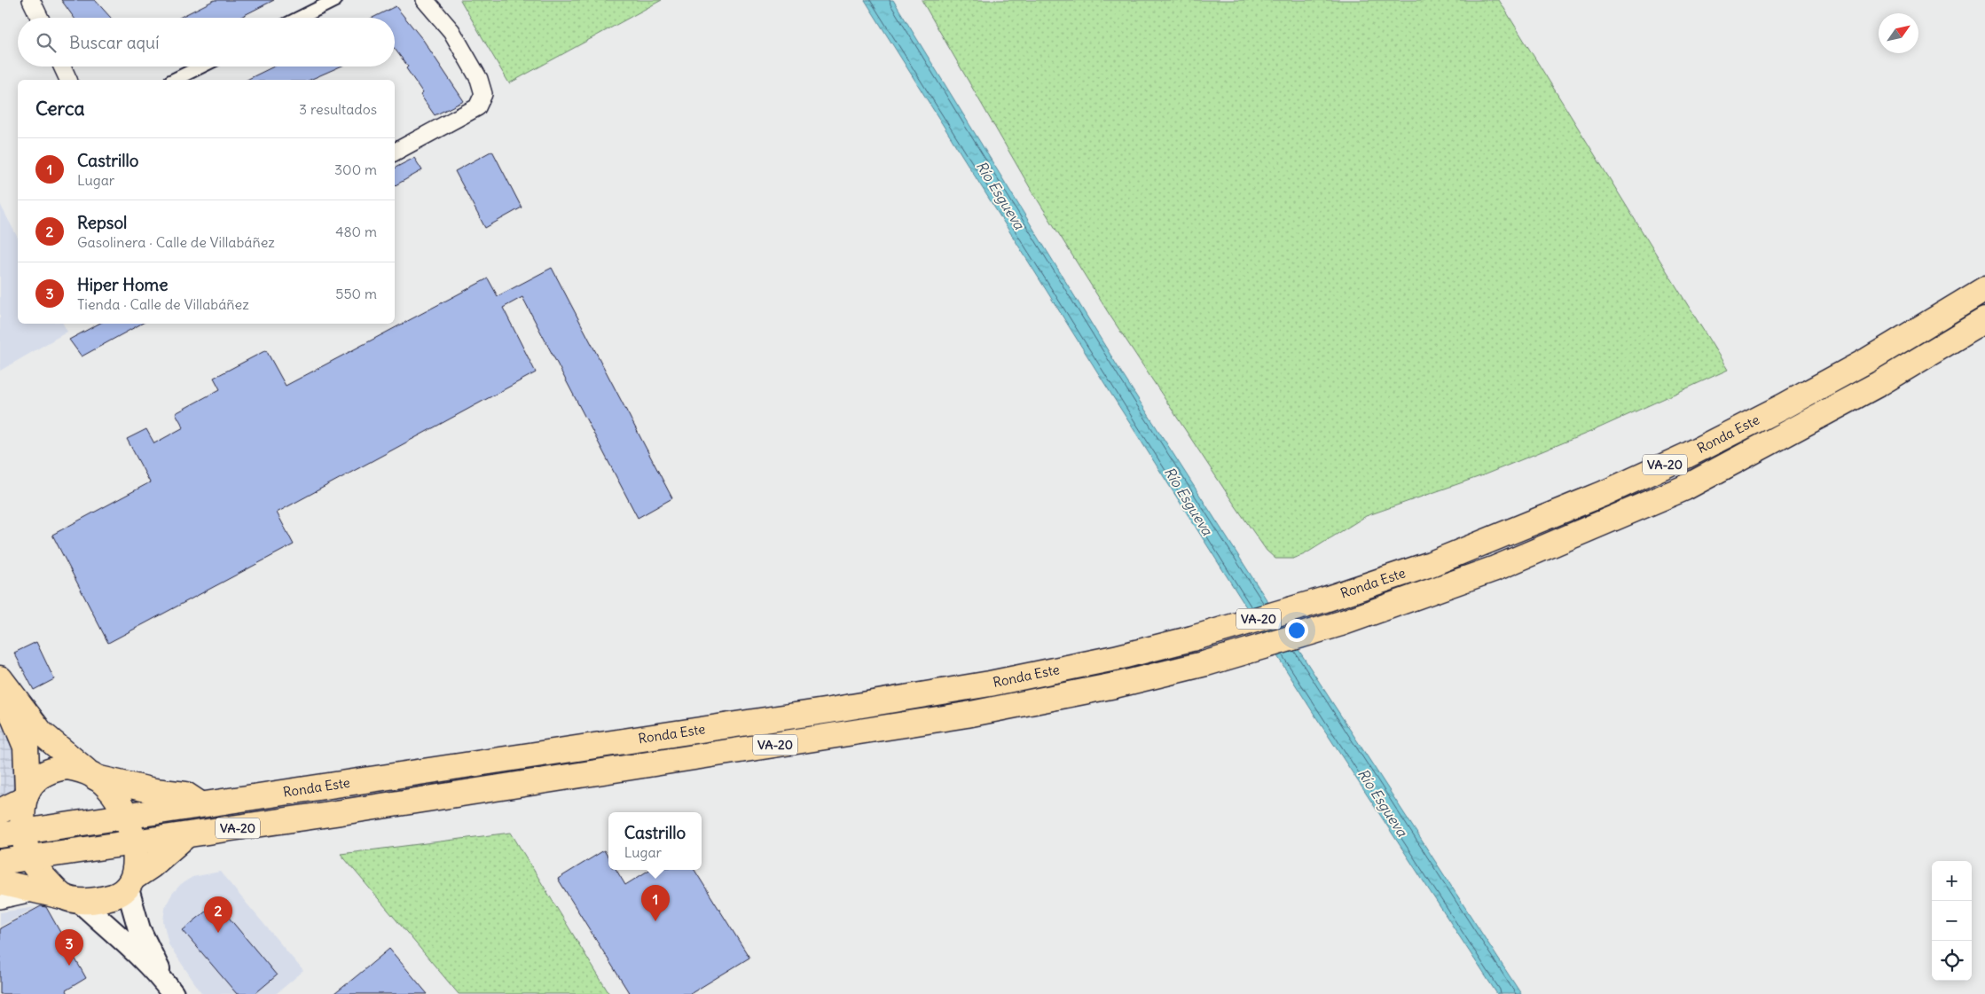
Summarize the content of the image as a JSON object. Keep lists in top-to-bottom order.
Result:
{
  "streets": {
    "main road": ["Ronda Este", "VA-20"]
  },
  "water": ["Río Esgueva"],
  "north": "top right",
  "page": {
    "search": "Buscar aquí",
    "heading": ["Cerca", "3 resultados"],
    "list": [
      {
        "mark": "1",
        "name": "Castrillo",
        "note": "Lugar",
        "value": "300 m"
      },
      {
        "mark": "2",
        "name": "Repsol",
        "note": "Gasolinera · Calle de Villabáñez",
        "value": "480 m"
      },
      {
        "mark": "3",
        "name": "Hiper Home",
        "note": "Tienda · Calle de Villabáñez",
        "value": "550 m"
      }
    ],
    "popup": ["Castrillo", "Lugar"],
    "map_buttons": ["+", "−"],
    "pins": ["1", "2", "3"]
  }
}
